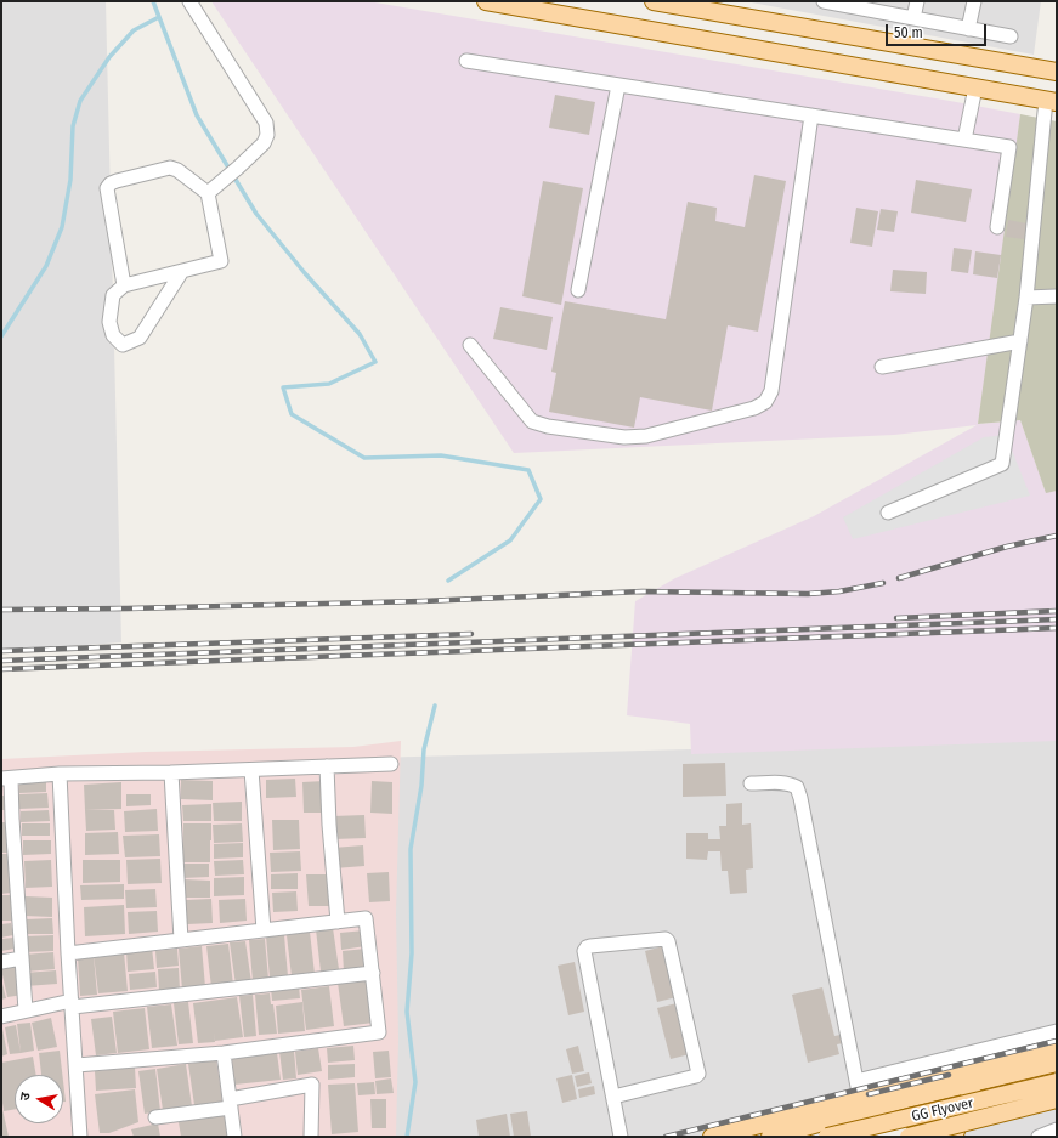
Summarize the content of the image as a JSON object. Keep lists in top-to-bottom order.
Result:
{
  "streets": {
    "main road": ["GG Flyover"]
  },
  "scale_bar": "50 m",
  "north": "left"
}
